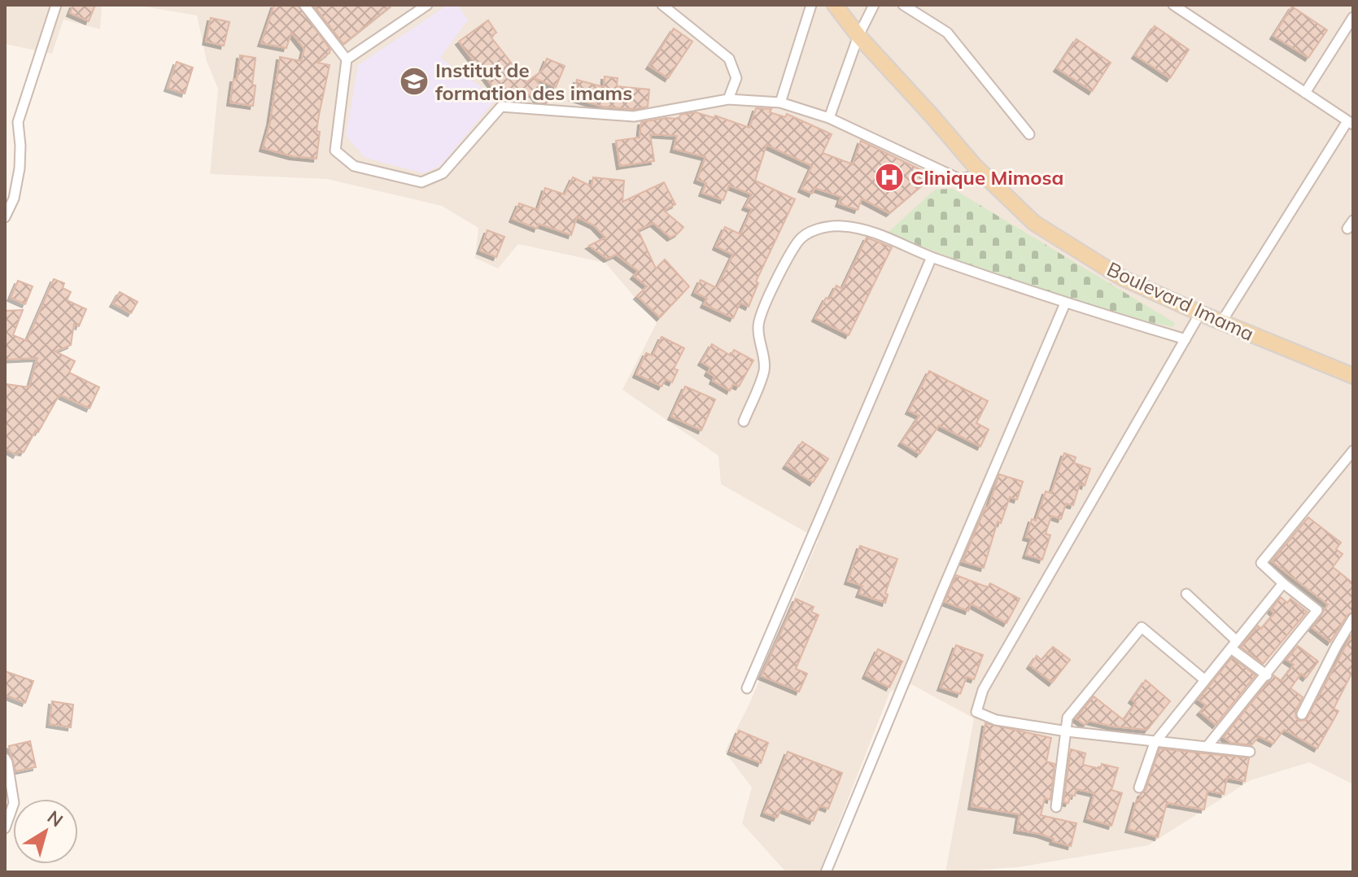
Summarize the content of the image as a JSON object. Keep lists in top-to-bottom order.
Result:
{
  "streets": {
    "main road": ["Boulevard Imama"]
  },
  "places": {
    "school or university": ["Institut de formation des imams"],
    "hospital": ["Clinique Mimosa"]
  },
  "north": "top right"
}
